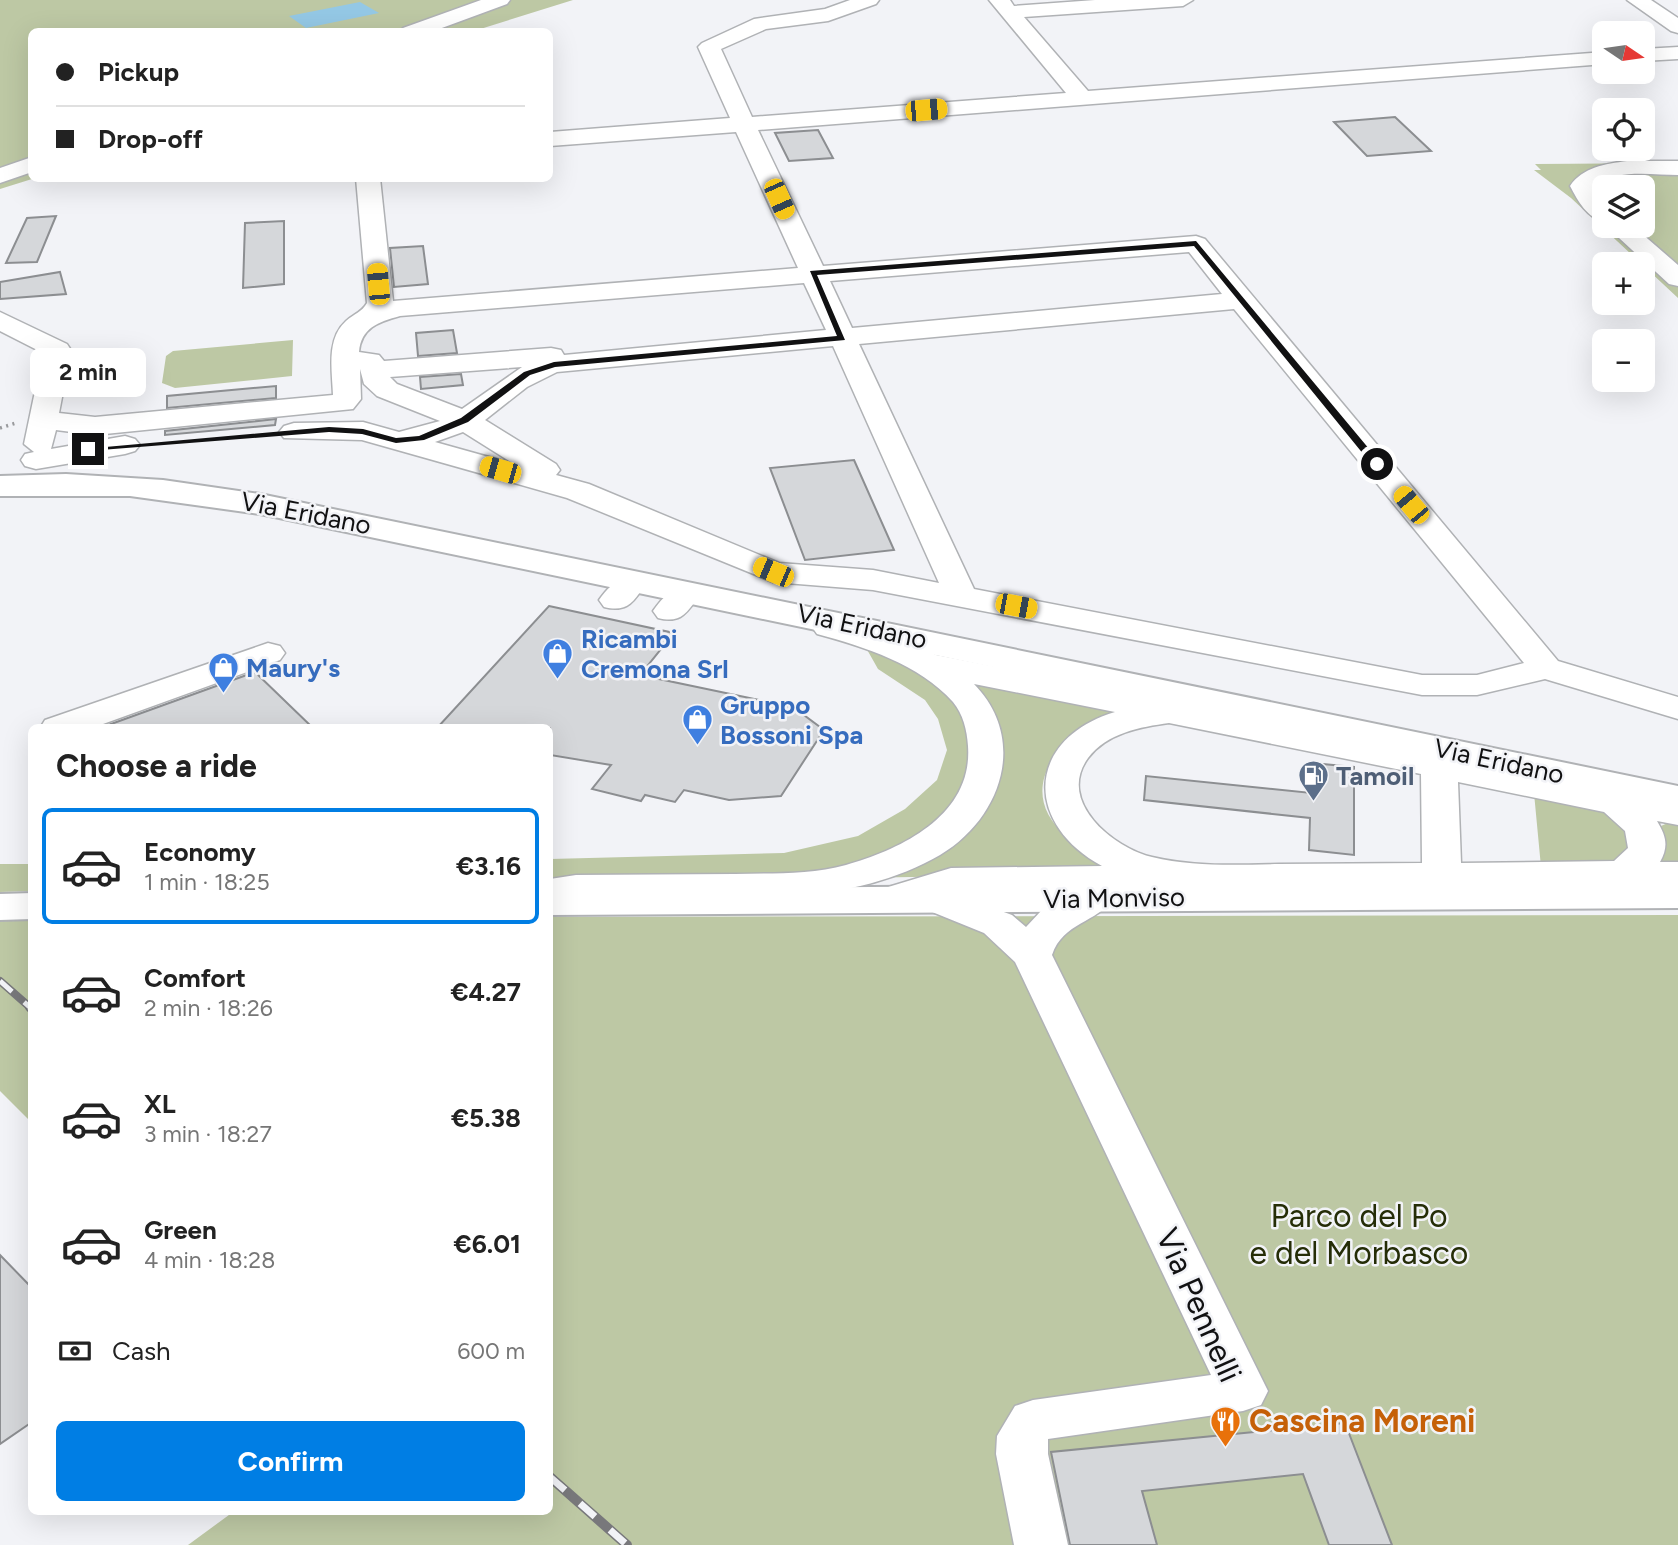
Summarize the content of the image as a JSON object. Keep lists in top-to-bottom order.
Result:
{
  "streets": {
    "main road": ["Via Eridano", "Via Monviso"],
    "street": ["Via Pennelli"]
  },
  "crossings": [
    ["Via Monviso", "Via Pennelli"]
  ],
  "parks": ["Parco del Po e del Morbasco"],
  "places": {
    "shop": ["Ricambi Cremona Srl", "Maury's", "Gruppo Bossoni Spa"],
    "fuel station": ["Tamoil"],
    "restaurant": ["Cascina Moreni"]
  },
  "north": "right",
  "page": {
    "map_buttons": ["+", "−"],
    "banner": ["Pickup", "Drop-off"],
    "bubble": "2 min",
    "heading": "Choose a ride",
    "list": [
      {
        "name": "Economy",
        "note": "1 min · 18:25",
        "value": "€3.16"
      },
      {
        "name": "Comfort",
        "note": "2 min · 18:26",
        "value": "€4.27"
      },
      {
        "name": "XL",
        "note": "3 min · 18:27",
        "value": "€5.38"
      },
      {
        "name": "Green",
        "note": "4 min · 18:28",
        "value": "€6.01"
      }
    ],
    "pay": ["Cash", "600 m"],
    "buttons": "Confirm"
  }
}
